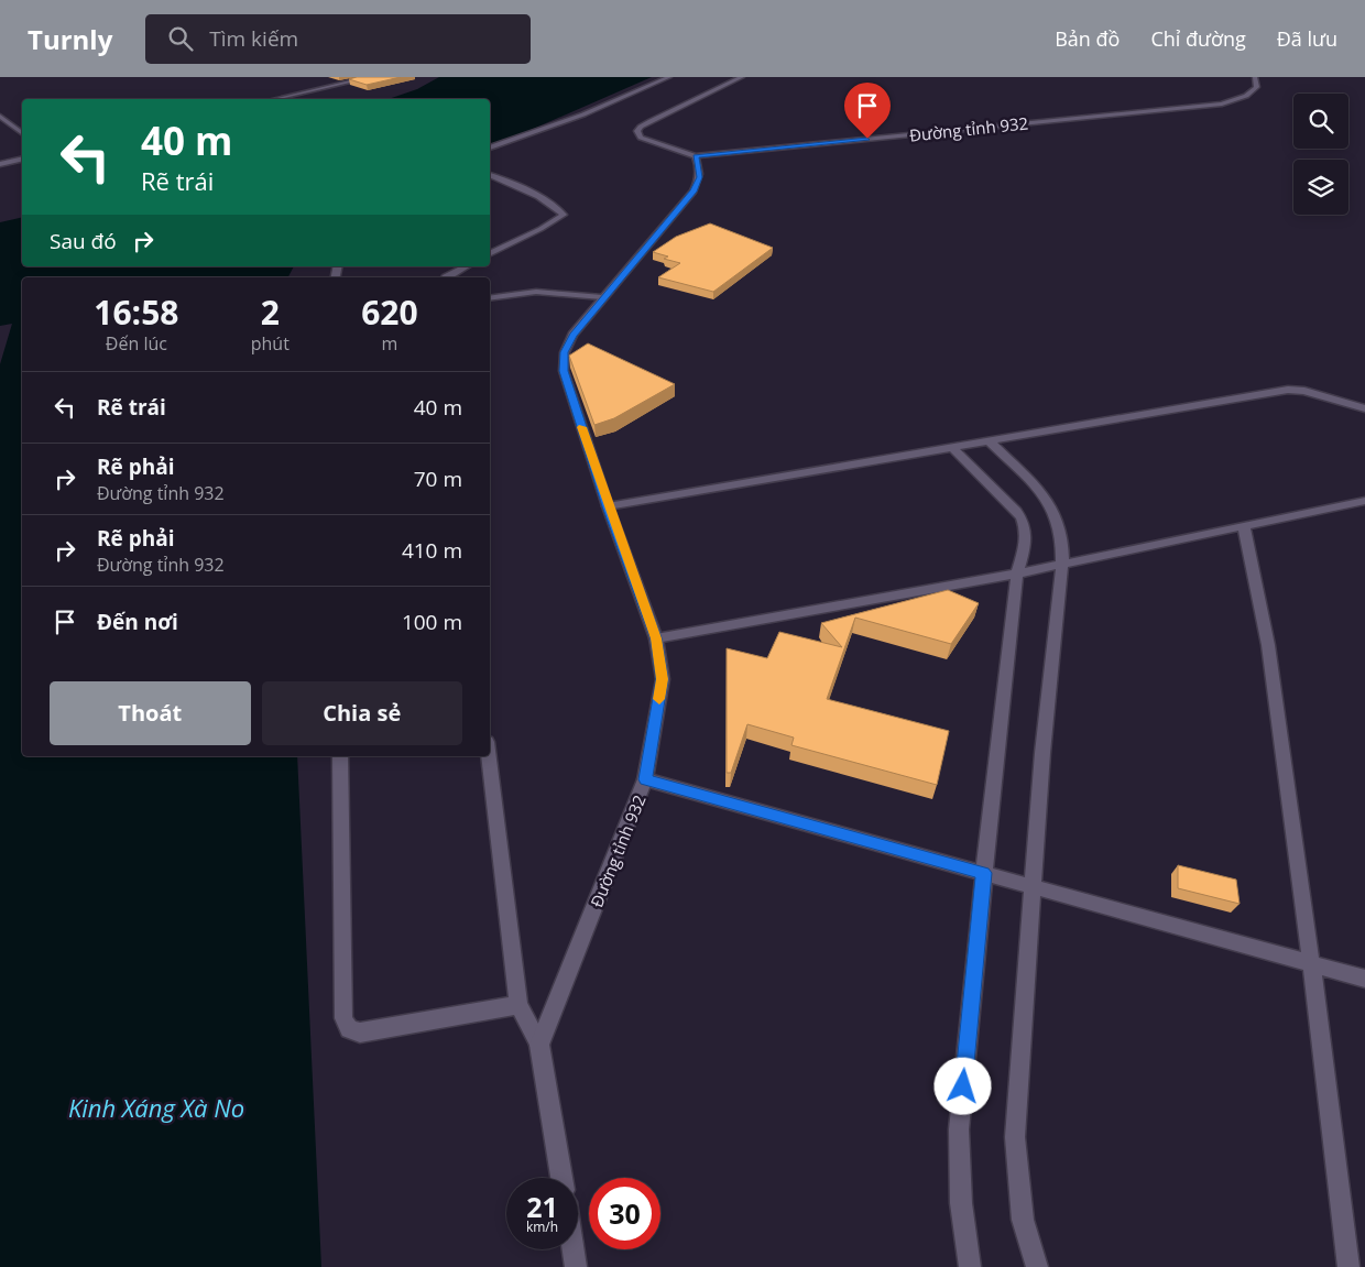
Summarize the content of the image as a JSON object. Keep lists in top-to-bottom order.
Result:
{
  "streets": {
    "street": ["Đường tỉnh 932"]
  },
  "water": ["Kinh Xáng Xà No"],
  "page": {
    "header": "Turnly",
    "search": "Tìm kiếm",
    "nav": ["Bản đồ", "Chỉ đường", "Đã lưu"],
    "turn": ["40 m", "Rẽ trái"],
    "then": "Sau đó",
    "eta": [
      "16:58",
      "Đến lúc",
      "2",
      "phút",
      "620",
      "m"
    ],
    "list": [
      {
        "name": "Rẽ trái",
        "value": "40 m"
      },
      {
        "name": "Rẽ phải",
        "note": "Đường tỉnh 932",
        "value": "70 m"
      },
      {
        "name": "Rẽ phải",
        "note": "Đường tỉnh 932",
        "value": "410 m"
      },
      {
        "name": "Đến nơi",
        "value": "100 m"
      }
    ],
    "buttons": ["Thoát", "Chia sẻ"],
    "speed": "21 km/h",
    "limit": "30"
  }
}
